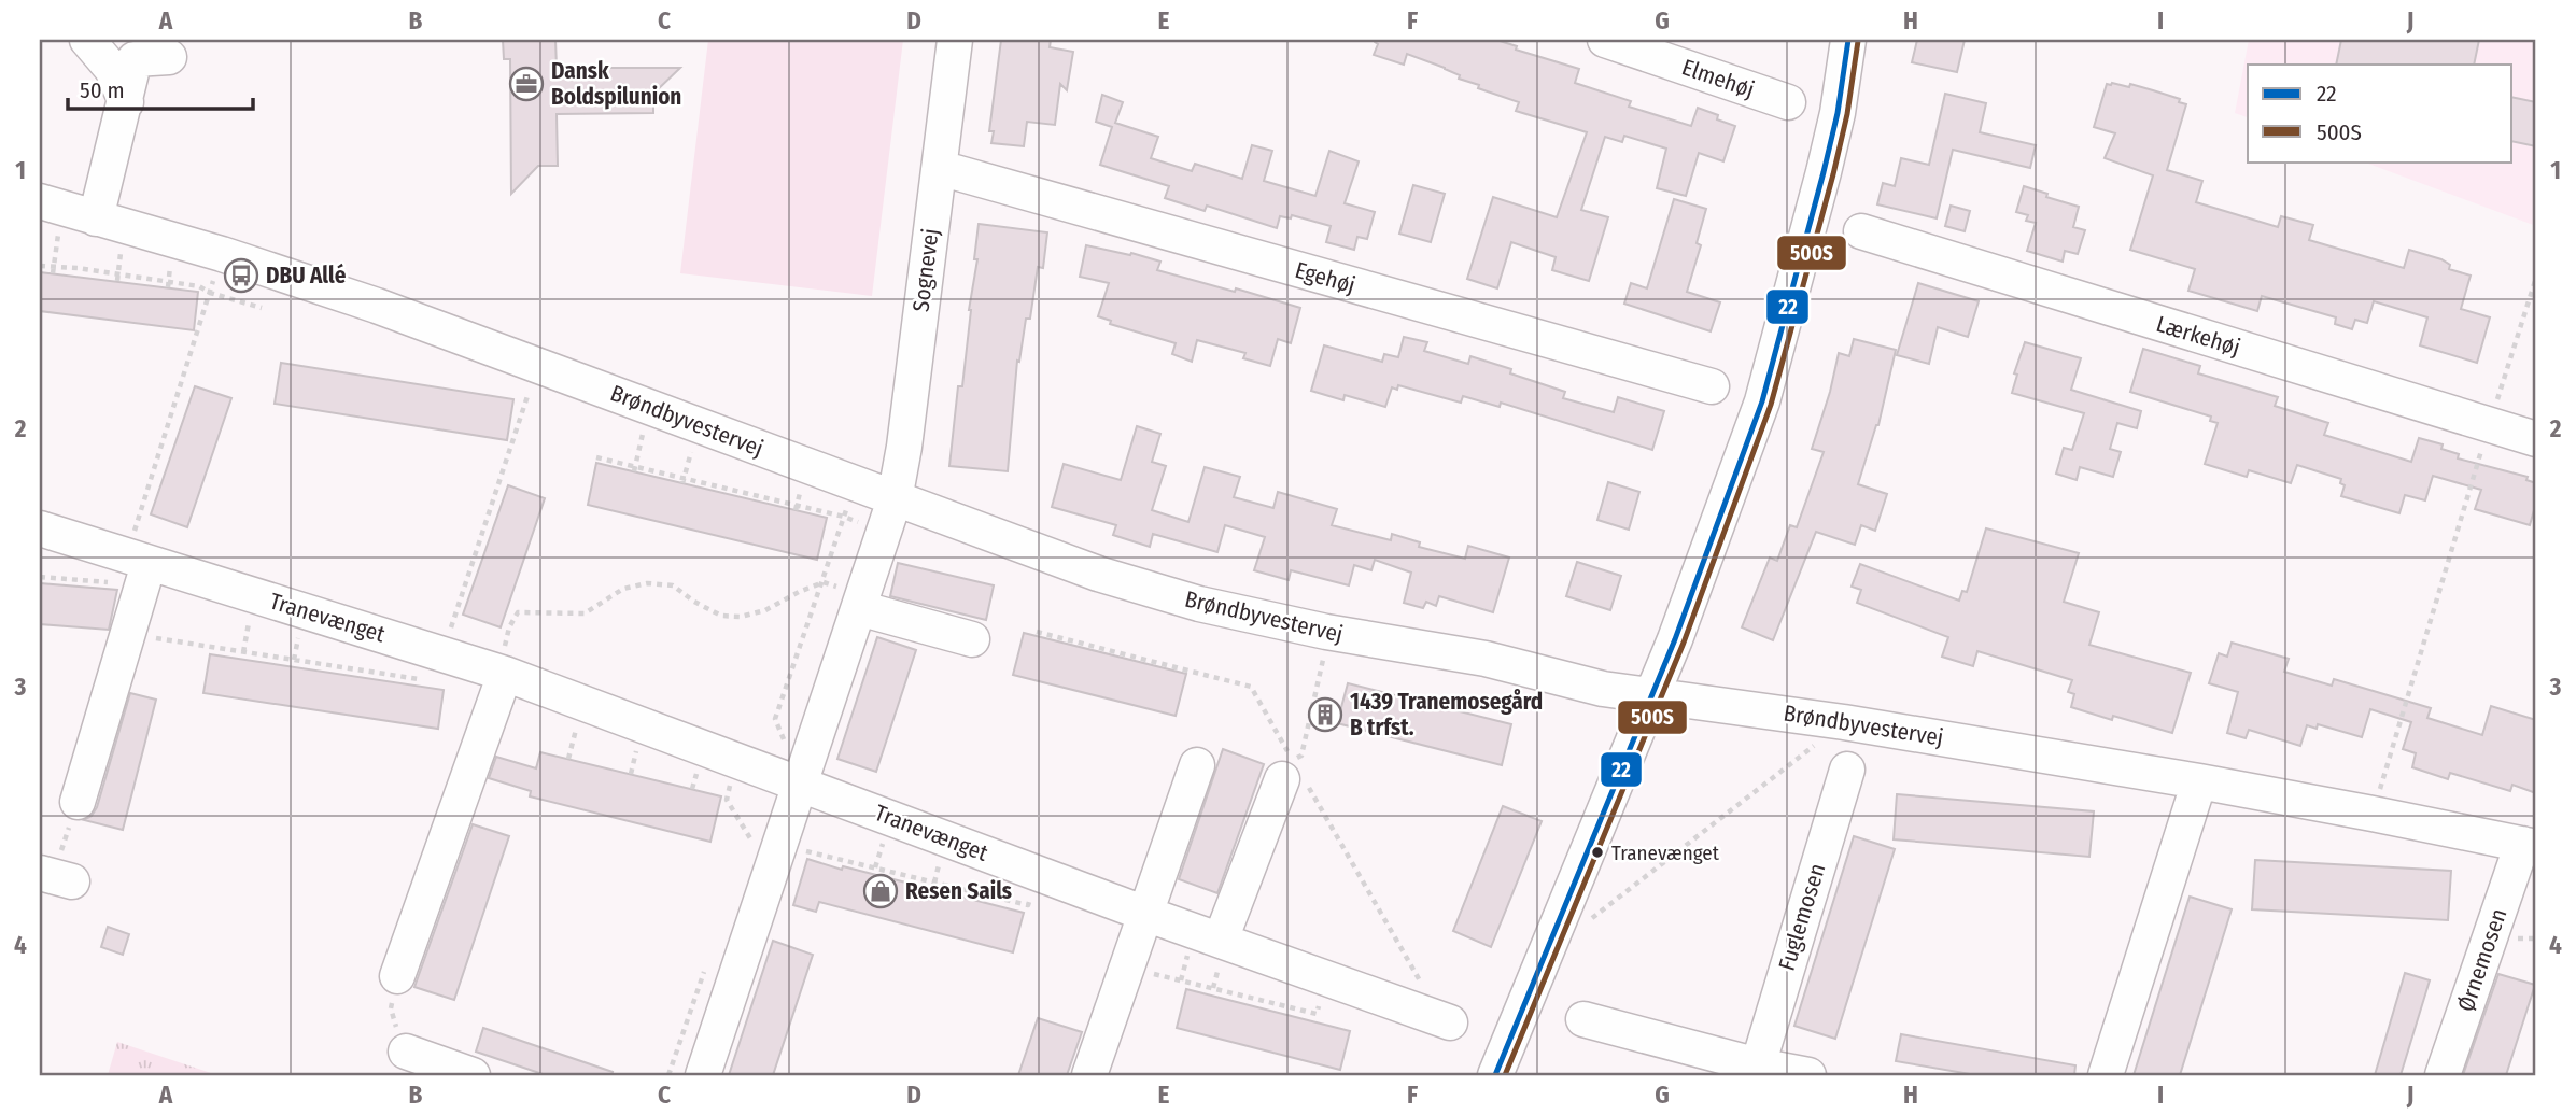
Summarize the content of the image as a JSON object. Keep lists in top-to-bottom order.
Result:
{
  "streets": {
    "street": [
      "Elmehøj",
      "Sognevej",
      "Egehøj",
      "Lærkehøj",
      "Brøndbyvestervej",
      "Tranevænget",
      "Fuglemosen",
      "Ørnemosen"
    ]
  },
  "crossings": [
    ["Sognevej", "Egehøj"],
    ["Sognevej", "Brøndbyvestervej"],
    ["Brøndbyvestervej", "Ørnemosen"]
  ],
  "places": {
    "office": ["Dansk Boldspilunion"],
    "bus stop": ["DBU Allé"],
    "building": ["1439 Tranemosegård B trfst."],
    "other": ["Tranevænget"],
    "shop": ["Resen Sails"]
  },
  "lines": ["transit line 22", "transit line 500S"],
  "legend": ["22", "500S"],
  "scale_bar": "50 m",
  "grid": {
    "columns": [
      "A",
      "B",
      "C",
      "D",
      "E",
      "F",
      "G",
      "H",
      "I",
      "J"
    ],
    "rows": [
      "1",
      "2",
      "3",
      "4"
    ]
  }
}
